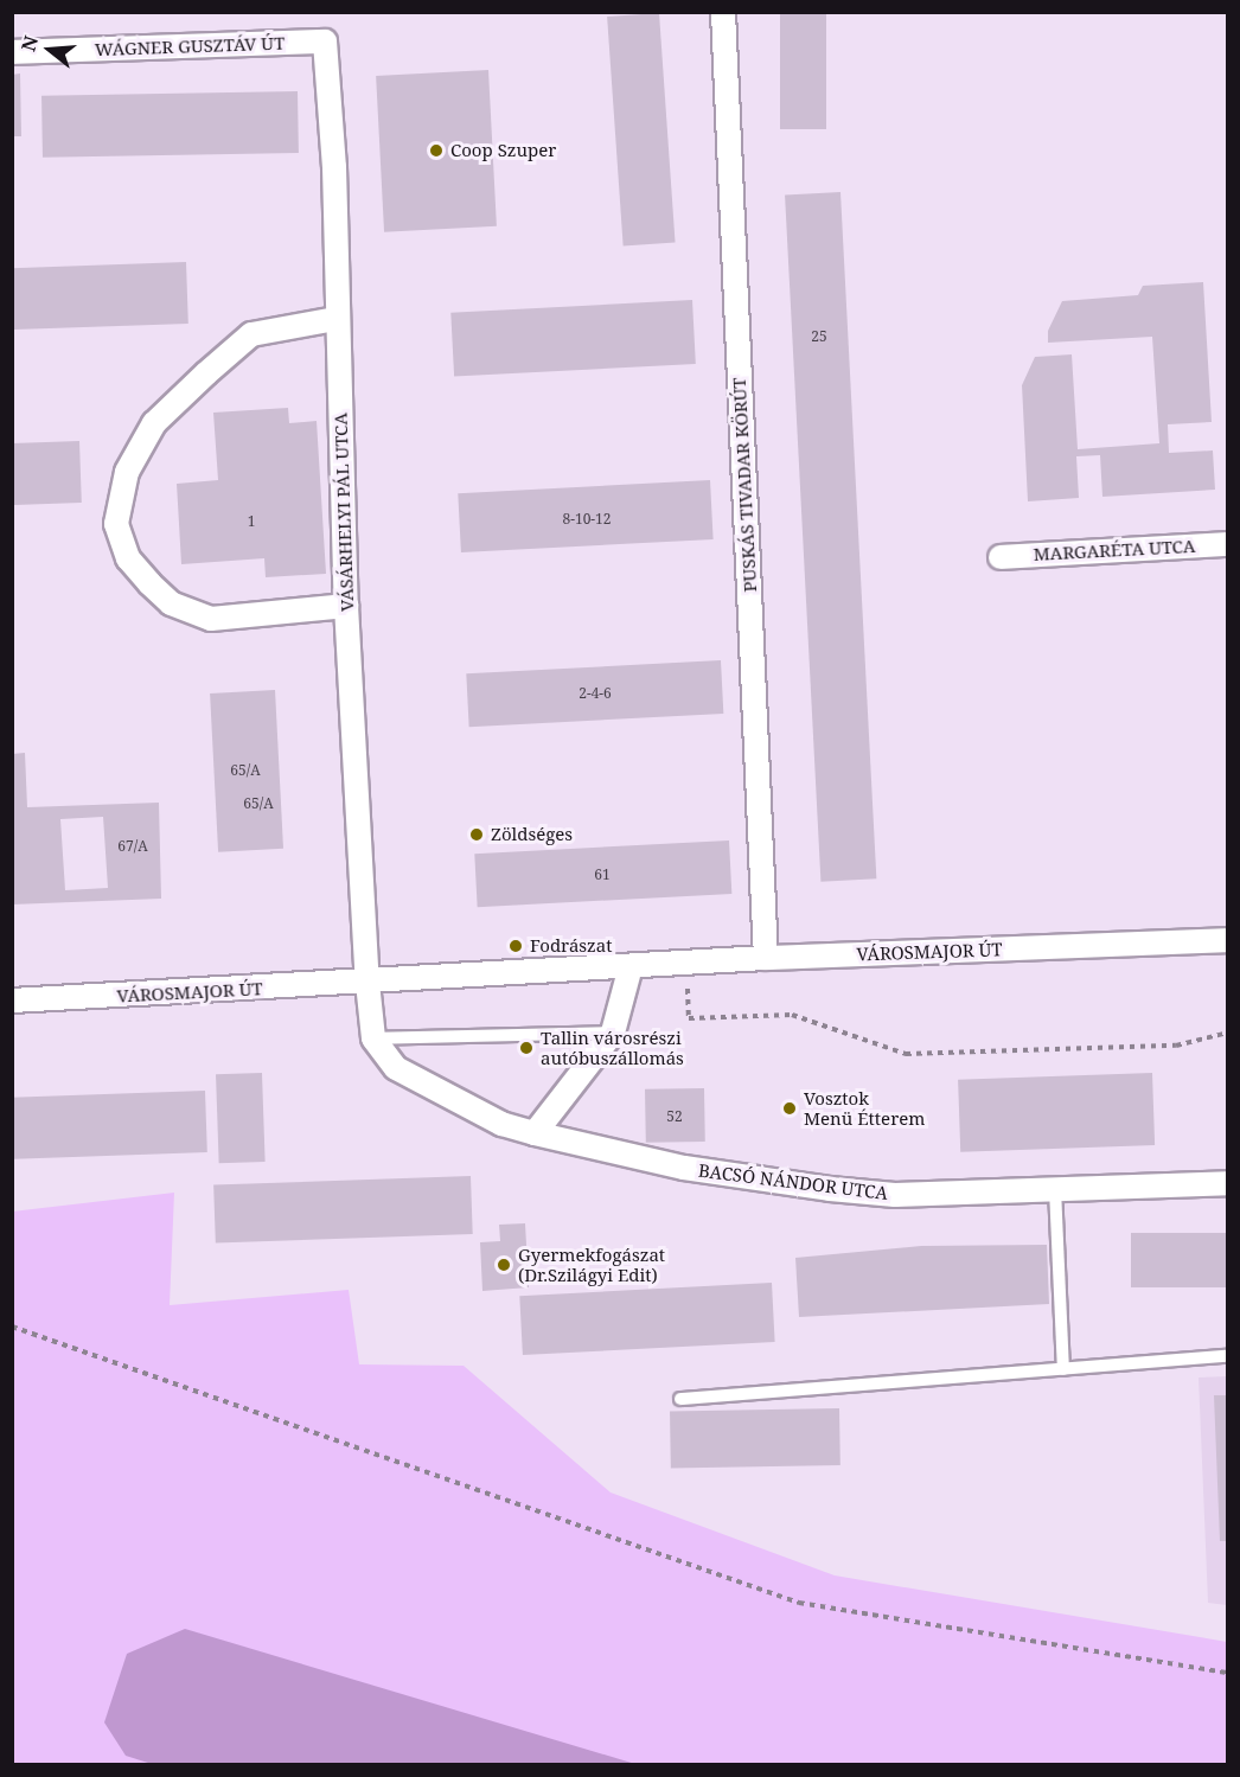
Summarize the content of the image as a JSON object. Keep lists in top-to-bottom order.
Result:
{
  "streets": {
    "street": [
      "WÁGNER GUSZTÁV ÚT",
      "PUSKÁS TIVADAR KÖRÚT",
      "VÁSÁRHELYI PÁL UTCA",
      "MARGARÉTA UTCA",
      "VÁROSMAJOR ÚT",
      "BACSÓ NÁNDOR UTCA"
    ]
  },
  "crossings": [
    ["WÁGNER GUSZTÁV ÚT", "VÁSÁRHELYI PÁL UTCA"],
    ["PUSKÁS TIVADAR KÖRÚT", "VÁROSMAJOR ÚT"],
    ["VÁSÁRHELYI PÁL UTCA", "VÁROSMAJOR ÚT"]
  ],
  "places": [
    "Coop Szuper",
    "Zöldséges",
    "Fodrászat",
    "Tallin városrészi autóbuszállomás",
    "Vosztok Menü Étterem",
    "Gyermekfogászat (Dr.Szilágyi Edit)"
  ],
  "house_numbers": [
    "25",
    "8-10-12",
    "1",
    "2-4-6",
    "65/A",
    "65/A",
    "67/A",
    "61",
    "52"
  ],
  "north": "left"
}
